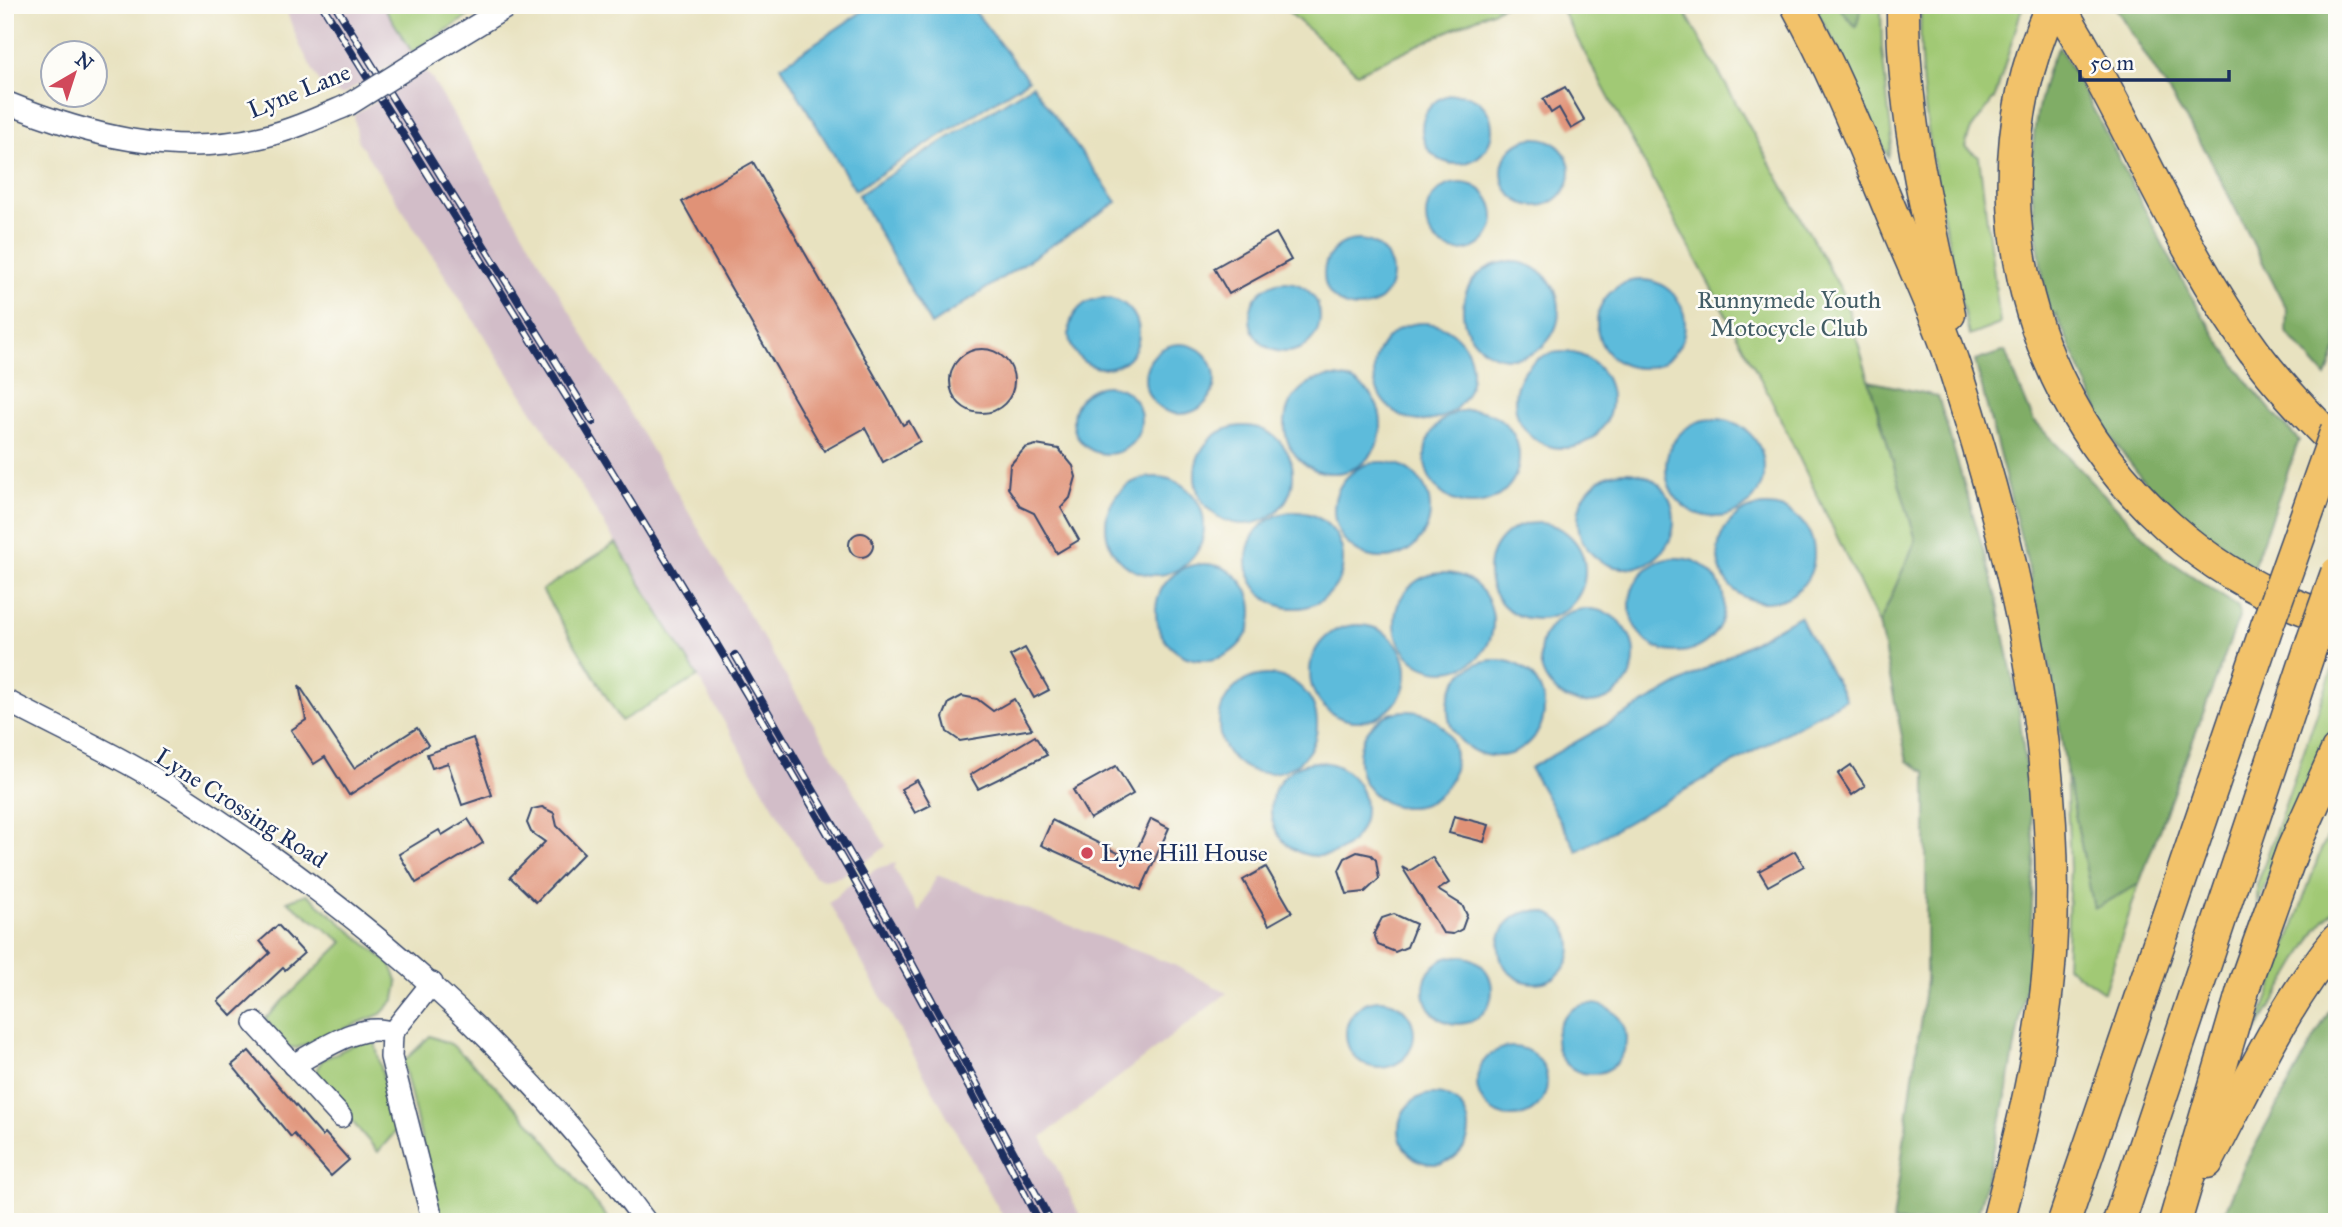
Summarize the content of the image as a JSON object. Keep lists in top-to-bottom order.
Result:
{
  "streets": {
    "street": ["Lyne Lane", "Lyne Crossing Road"]
  },
  "parks": ["Runnymede Youth Motocycle Club"],
  "places": ["Lyne Hill House"],
  "scale_bar": "50 m",
  "north": "top right"
}
